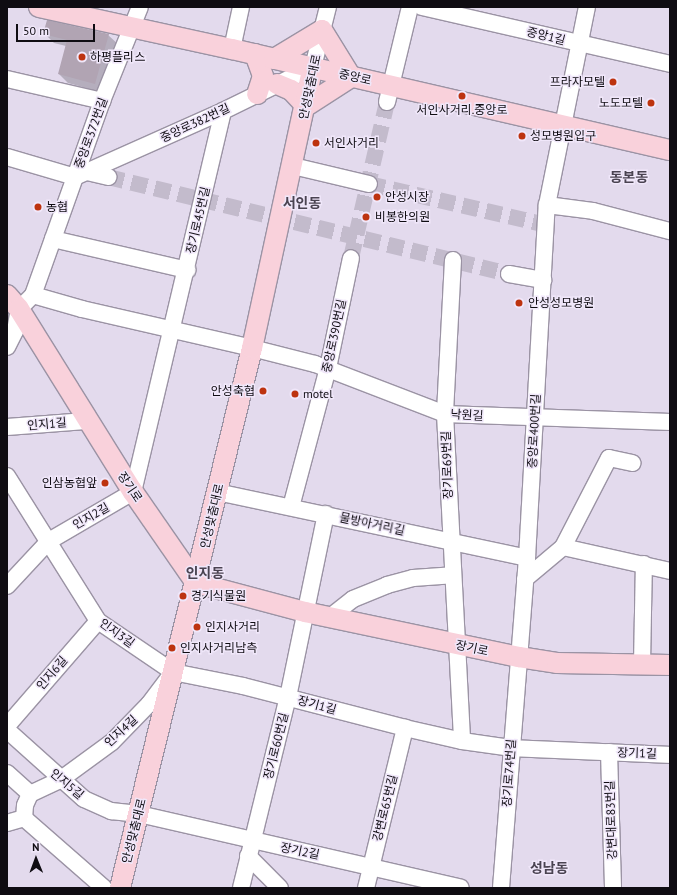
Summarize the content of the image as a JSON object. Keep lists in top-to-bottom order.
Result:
{
  "streets": {
    "main road": ["중앙로", "안성맞춤대로", "장기로"],
    "street": [
      "중앙1길",
      "중앙로382번길",
      "중앙로372번길",
      "장기로45번길",
      "중앙로390번길",
      "낙원길",
      "인지1길",
      "중앙로400번길",
      "장기로69번길",
      "인지2길",
      "물방아거리길",
      "인지3길",
      "인지6길",
      "장기1길",
      "인지4길",
      "장기로60번길",
      "장기로74번길",
      "인지5길",
      "강변로65번길",
      "강변대로83번길",
      "장기2길"
    ]
  },
  "crossings": [
    ["중앙1길", "중앙로400번길"],
    ["중앙로", "안성맞춤대로"],
    ["중앙로", "중앙로382번길"],
    ["중앙로", "중앙로372번길"],
    ["중앙로", "중앙로400번길"],
    ["안성맞춤대로", "중앙로382번길"],
    ["안성맞춤대로", "낙원길"],
    ["안성맞춤대로", "장기로"],
    ["안성맞춤대로", "물방아거리길"],
    ["안성맞춤대로", "인지3길"],
    ["안성맞춤대로", "장기1길"],
    ["안성맞춤대로", "인지4길"],
    ["안성맞춤대로", "인지5길"],
    ["안성맞춤대로", "장기2길"],
    ["중앙로382번길", "중앙로372번길"],
    ["중앙로382번길", "장기로45번길"],
    ["중앙로372번길", "장기로"],
    ["장기로45번길", "장기로"],
    ["장기로45번길", "인지2길"],
    ["중앙로390번길", "낙원길"],
    ["중앙로390번길", "물방아거리길"],
    ["낙원길", "중앙로400번길"],
    ["낙원길", "장기로69번길"],
    ["인지1길", "장기로"],
    ["중앙로400번길", "장기로"],
    ["중앙로400번길", "물방아거리길"],
    ["중앙로400번길", "장기로74번길"],
    ["장기로69번길", "장기로"],
    ["장기로69번길", "물방아거리길"],
    ["장기로", "인지2길"],
    ["장기로", "장기로60번길"],
    ["장기로", "장기로74번길"],
    ["인지2길", "인지3길"],
    ["인지3길", "인지6길"],
    ["인지3길", "장기1길"],
    ["인지3길", "인지4길"],
    ["장기1길", "인지4길"],
    ["장기1길", "장기로60번길"],
    ["장기1길", "장기로74번길"],
    ["장기1길", "강변로65번길"],
    ["장기1길", "강변대로83번길"],
    ["인지4길", "인지5길"],
    ["장기로60번길", "장기2길"],
    ["인지5길", "장기2길"],
    ["강변로65번길", "장기2길"]
  ],
  "districts": [
    "동본동",
    "서인동",
    "인지동",
    "성남동"
  ],
  "places": [
    "하평플리스",
    "프라자모텔",
    "서인사거리.중앙로",
    "노도모텔",
    "성모병원입구",
    "서인사거리",
    "안성시장",
    "농협",
    "비봉한의원",
    "안성성모병원",
    "안성축협",
    "motel",
    "인삼농협앞",
    "경기식물원",
    "인지사거리",
    "인지사거리남측"
  ],
  "scale_bar": "50 m",
  "north": "top"
}
